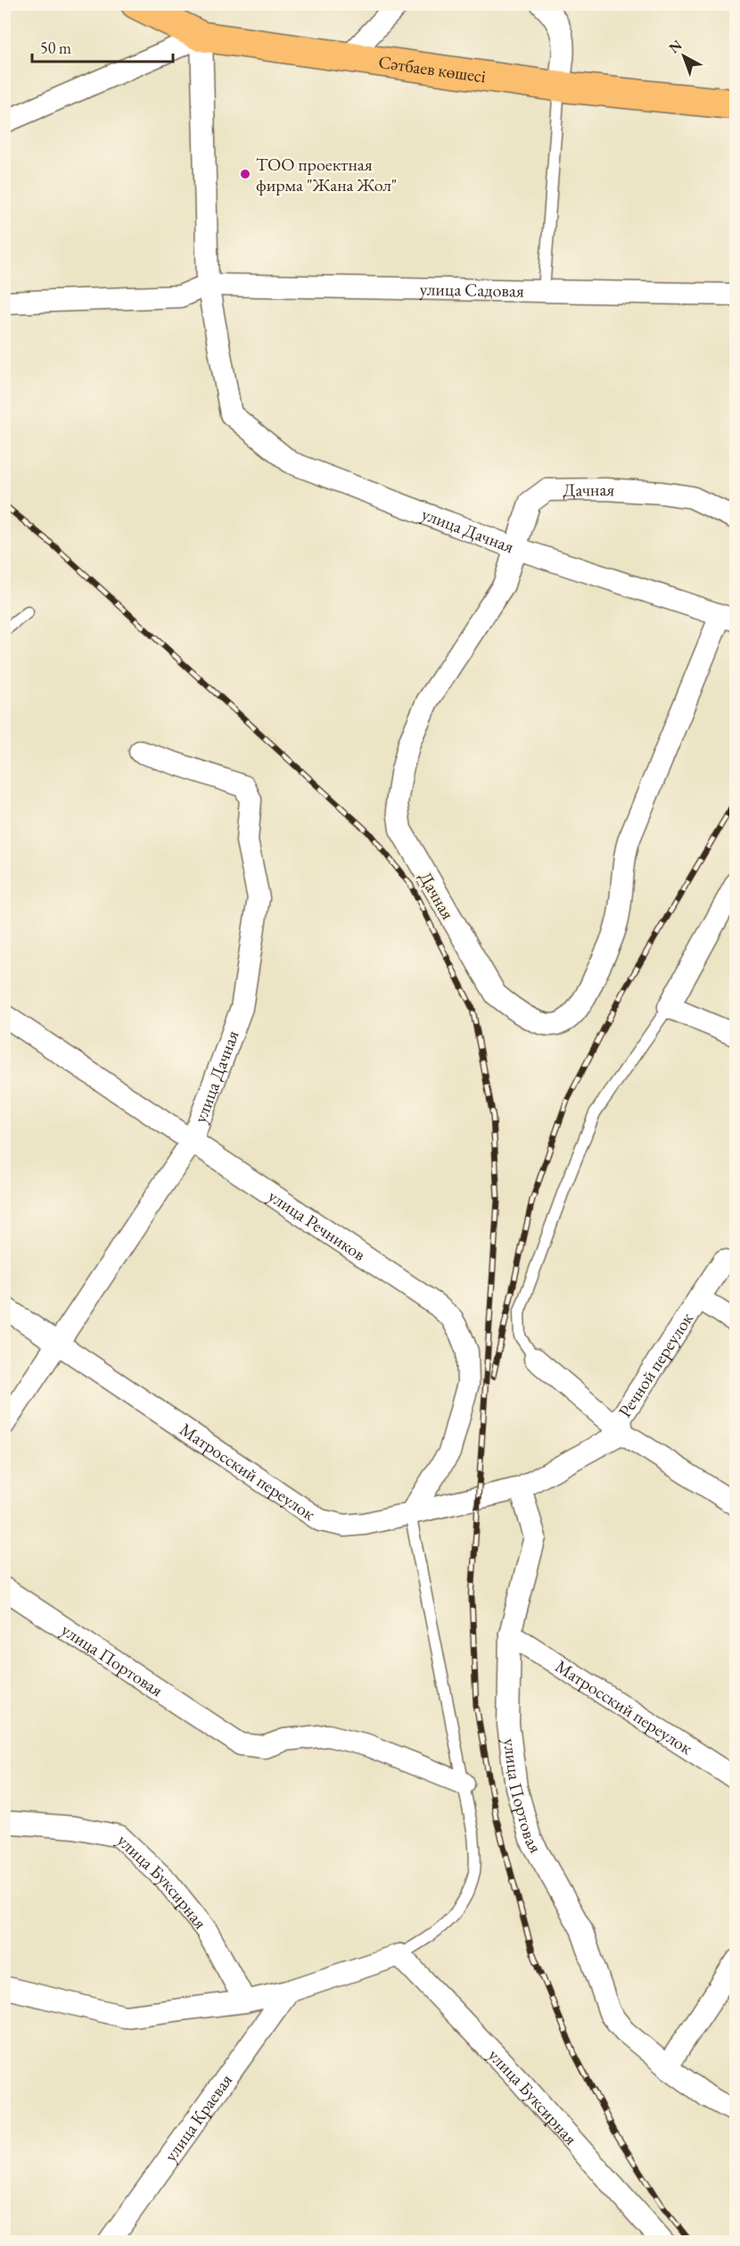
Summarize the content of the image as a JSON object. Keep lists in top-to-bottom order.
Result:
{
  "streets": {
    "main road": ["Сәтбаев көшесі"],
    "street": [
      "улица Садовая",
      "Дачная",
      "улица Дачная",
      "улица Речников",
      "Речной переулок",
      "Матросский переулок",
      "улица Портовая",
      "улица Буксирная",
      "улица Краевая"
    ]
  },
  "crossings": [
    ["улица Садовая", "улица Дачная"],
    ["Дачная", "улица Дачная"],
    ["улица Дачная", "улица Речников"],
    ["улица Дачная", "Матросский переулок"],
    ["улица Речников", "Матросский переулок"],
    ["Матросский переулок", "улица Портовая"]
  ],
  "places": ["ТОО проектная фирма \"Жана Жол\""],
  "scale_bar": "50 m",
  "north": "top left"
}
